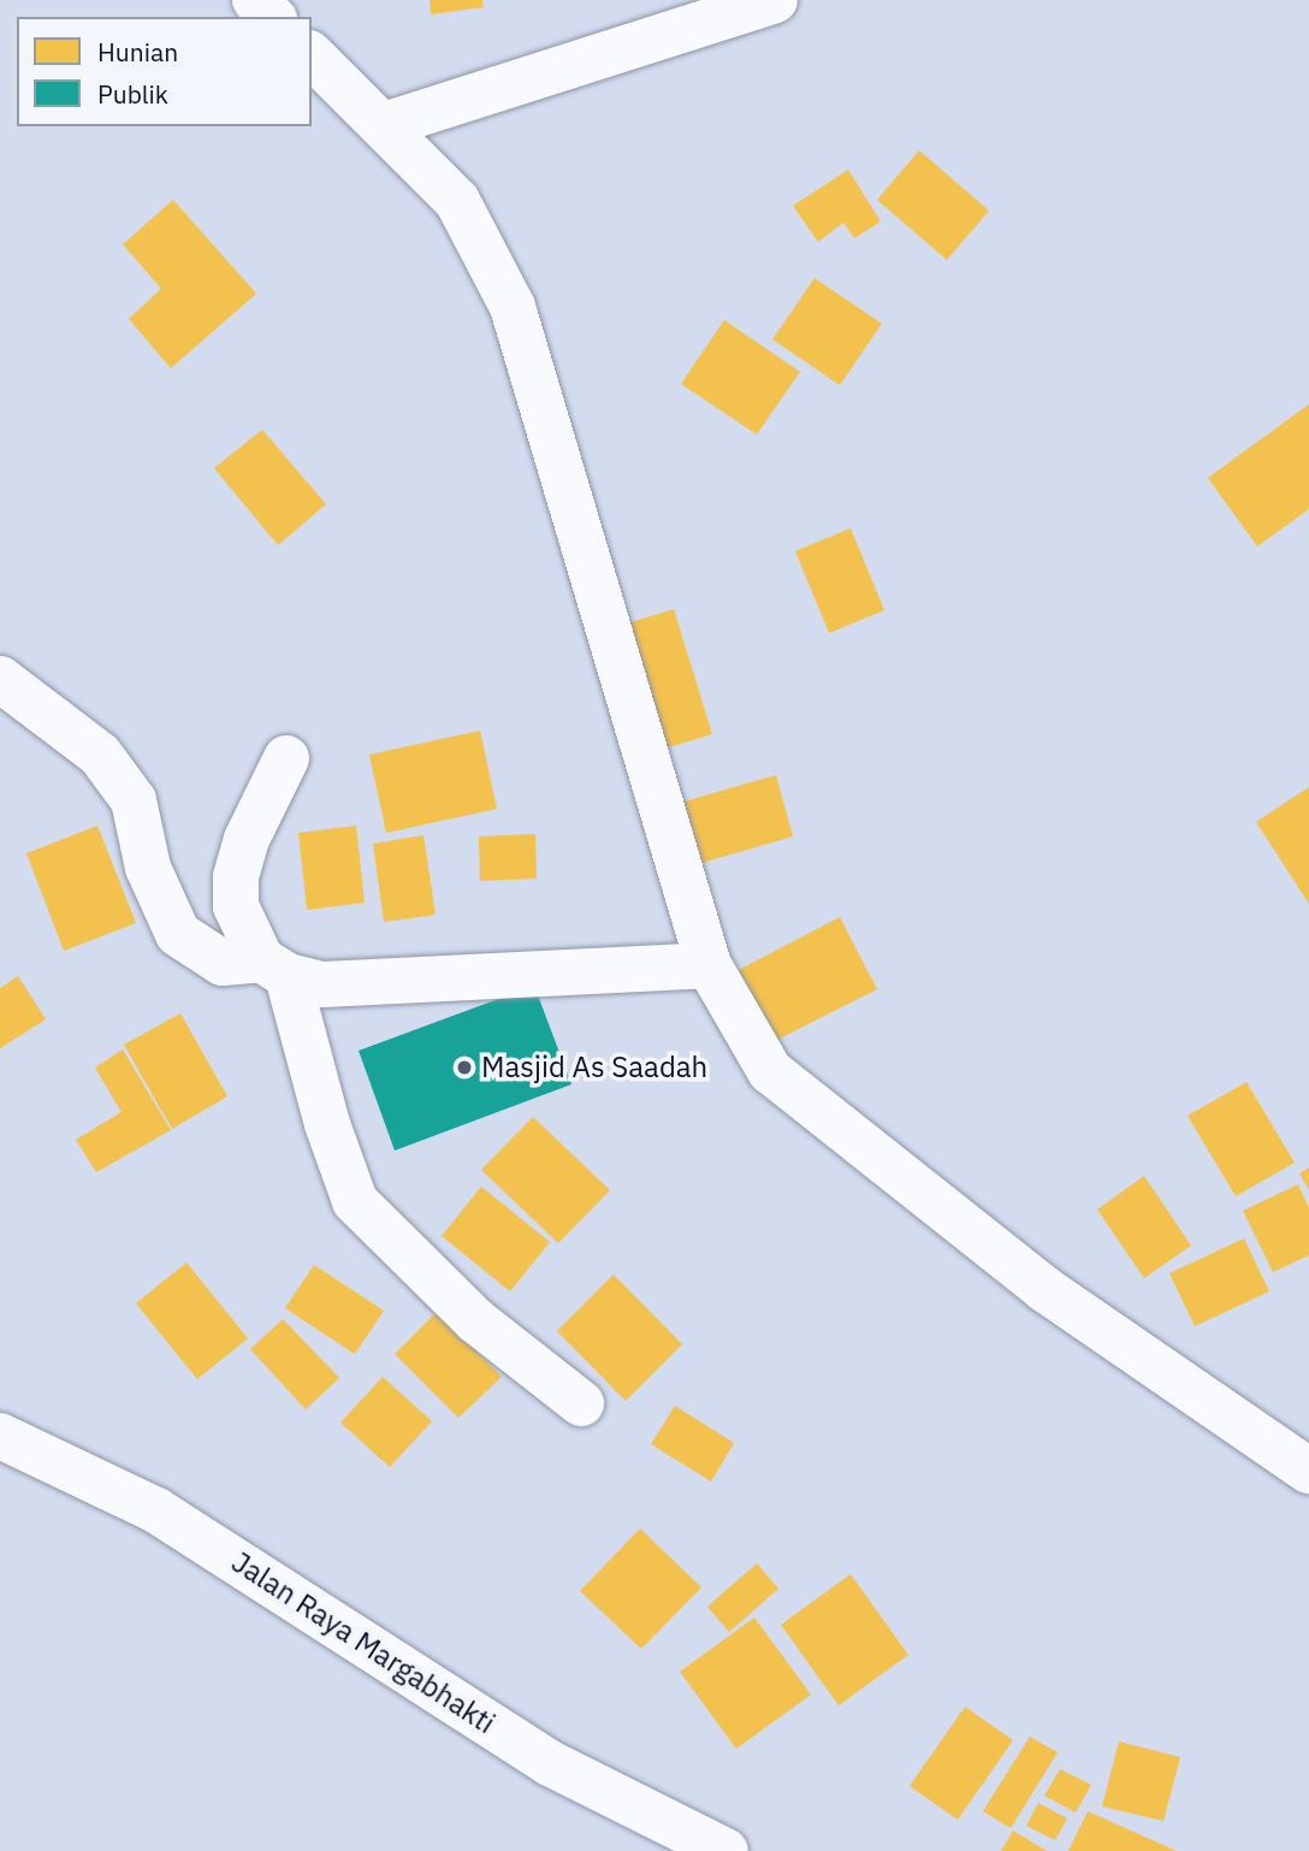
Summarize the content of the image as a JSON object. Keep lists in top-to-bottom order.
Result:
{
  "streets": {
    "street": ["Jalan Raya Margabhakti"]
  },
  "places": ["Masjid As Saadah"],
  "legend": ["Hunian", "Publik"]
}
